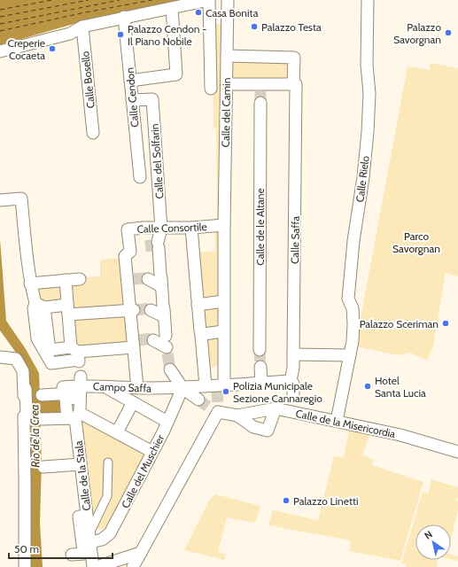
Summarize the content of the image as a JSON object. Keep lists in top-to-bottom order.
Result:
{
  "streets": {
    "street": [
      "Calle Bosello",
      "Calle Cendon",
      "Calle del Camin",
      "Calle del Solfarin",
      "Calle Rielo",
      "Calle de le Altane",
      "Calle Consortile",
      "Calle Saffa",
      "Campo Saffa",
      "Calle de la Misericordia",
      "Calle del Muschier",
      "Calle de la Stala"
    ]
  },
  "crossings": [
    ["Calle Cendon", "Calle del Solfarin"],
    ["Calle del Camin", "Calle Consortile"],
    ["Calle del Camin", "Calle Saffa"],
    ["Calle del Camin", "Campo Saffa"],
    ["Calle del Solfarin", "Calle Consortile"],
    ["Calle Rielo", "Calle de la Misericordia"],
    ["Calle Saffa", "Campo Saffa"],
    ["Calle Saffa", "Calle de la Misericordia"],
    ["Campo Saffa", "Calle del Muschier"],
    ["Campo Saffa", "Calle de la Stala"],
    ["Calle del Muschier", "Calle de la Stala"]
  ],
  "water": ["Rio de la Crea"],
  "parks": ["Parco Savorgnan"],
  "places": [
    "Casa Bonita",
    "Palazzo Testa",
    "Palazzo Savorgnan",
    "Palazzo Cendon - Il Piano Nobile",
    "Creperie Cocaeta",
    "Palazzo Sceriman",
    "Hotel Santa Lucia",
    "Polizia Municipale Sezione Cannaregio",
    "Palazzo Linetti"
  ],
  "scale_bar": "50 m",
  "north": "top left"
}
